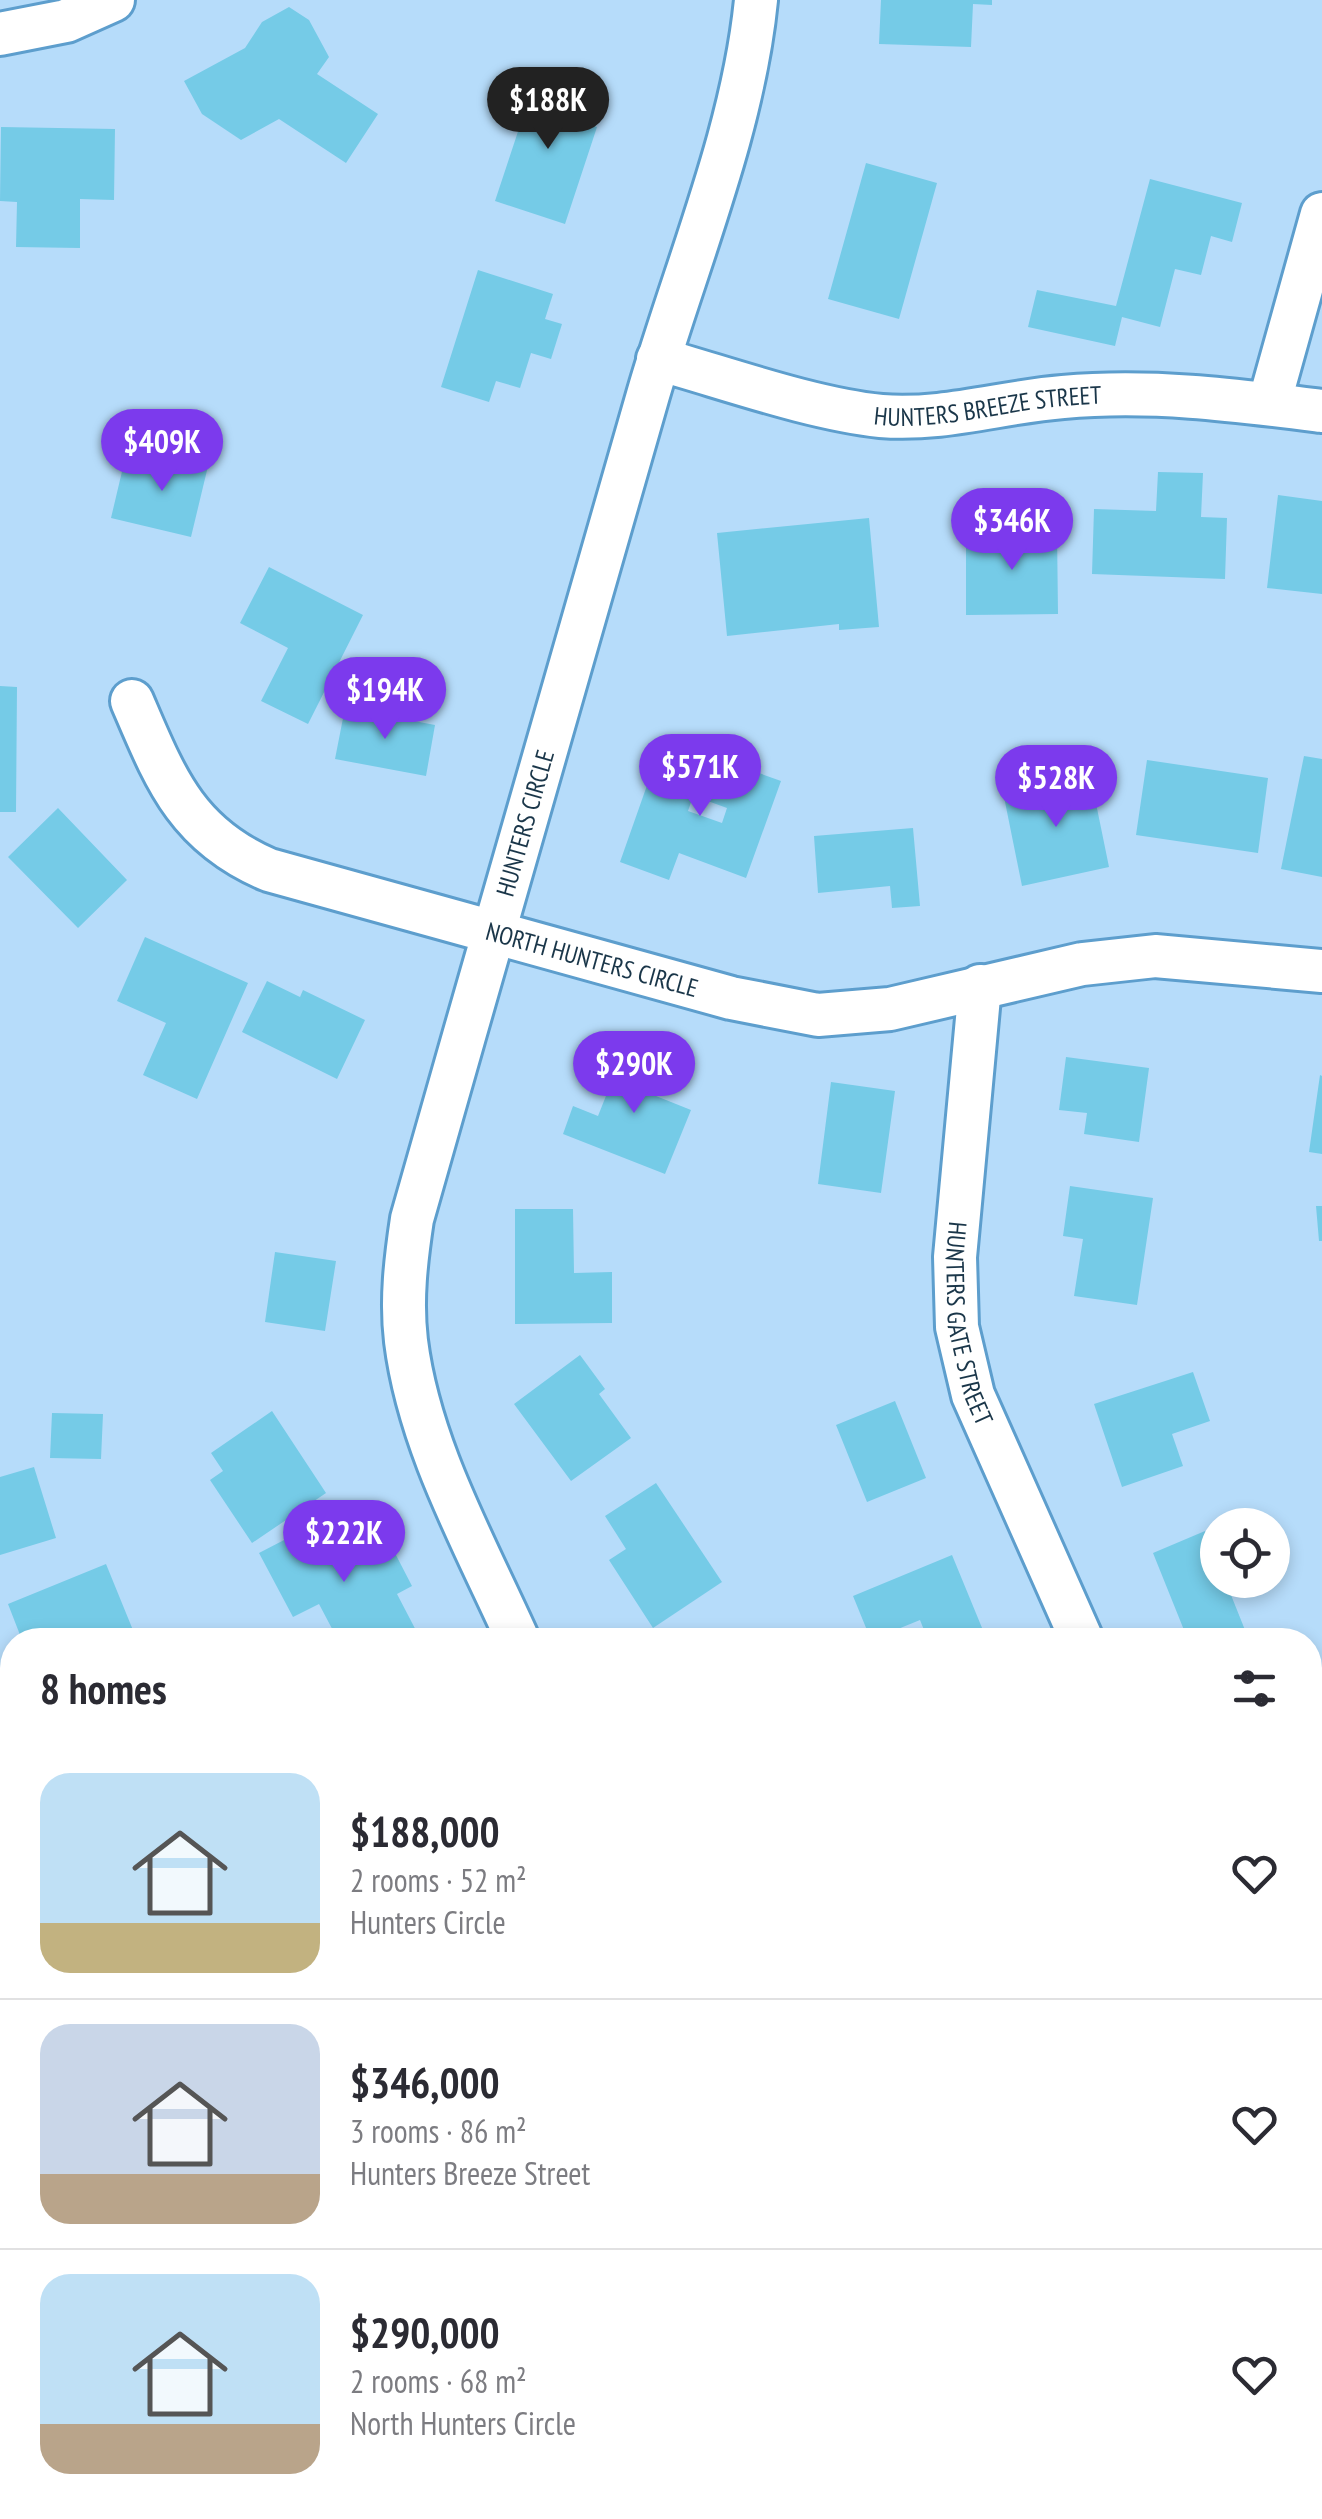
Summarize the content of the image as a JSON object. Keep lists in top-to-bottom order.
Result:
{
  "streets": {
    "street": [
      "HUNTERS BREEZE STREET",
      "HUNTERS CIRCLE",
      "NORTH HUNTERS CIRCLE",
      "HUNTERS GATE STREET"
    ]
  },
  "crossings": [
    ["HUNTERS BREEZE STREET", "HUNTERS CIRCLE"],
    ["HUNTERS CIRCLE", "NORTH HUNTERS CIRCLE"],
    ["NORTH HUNTERS CIRCLE", "HUNTERS GATE STREET"]
  ],
  "page": {
    "price": [
      "$188K",
      "$409K",
      "$346K",
      "$194K",
      "$571K",
      "$528K",
      "$290K",
      "$222K"
    ],
    "heading": "8 homes",
    "list": [
      {
        "name": "$188,000",
        "note": "2 rooms · 52 m² · Hunters Circle"
      },
      {
        "name": "$346,000",
        "note": "3 rooms · 86 m² · Hunters Breeze Street"
      },
      {
        "name": "$290,000",
        "note": "2 rooms · 68 m² · North Hunters Circle"
      }
    ]
  }
}
